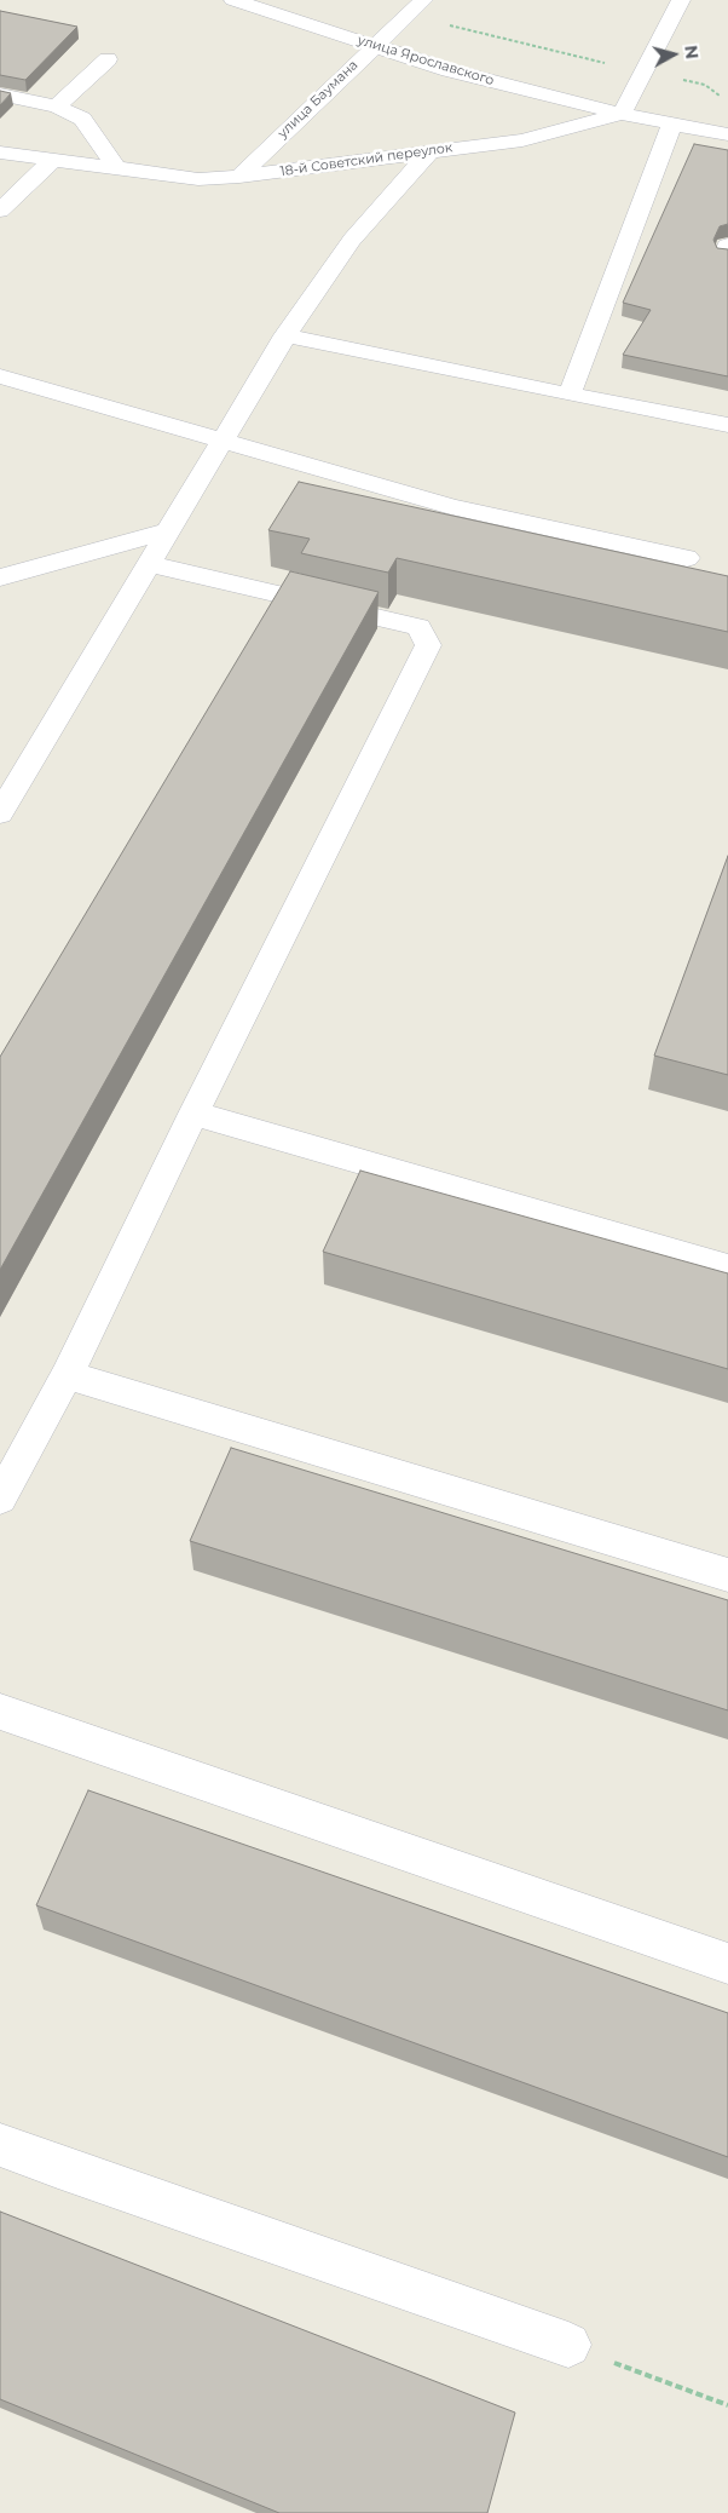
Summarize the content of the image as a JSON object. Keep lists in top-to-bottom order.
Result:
{
  "streets": {
    "street": ["улица Ярославского", "улица Баумана", "18-й Советский переулок"]
  },
  "crossings": [
    ["улица Ярославского", "улица Баумана"],
    ["улица Ярославского", "18-й Советский переулок"],
    ["улица Баумана", "18-й Советский переулок"]
  ],
  "north": "right"
}
